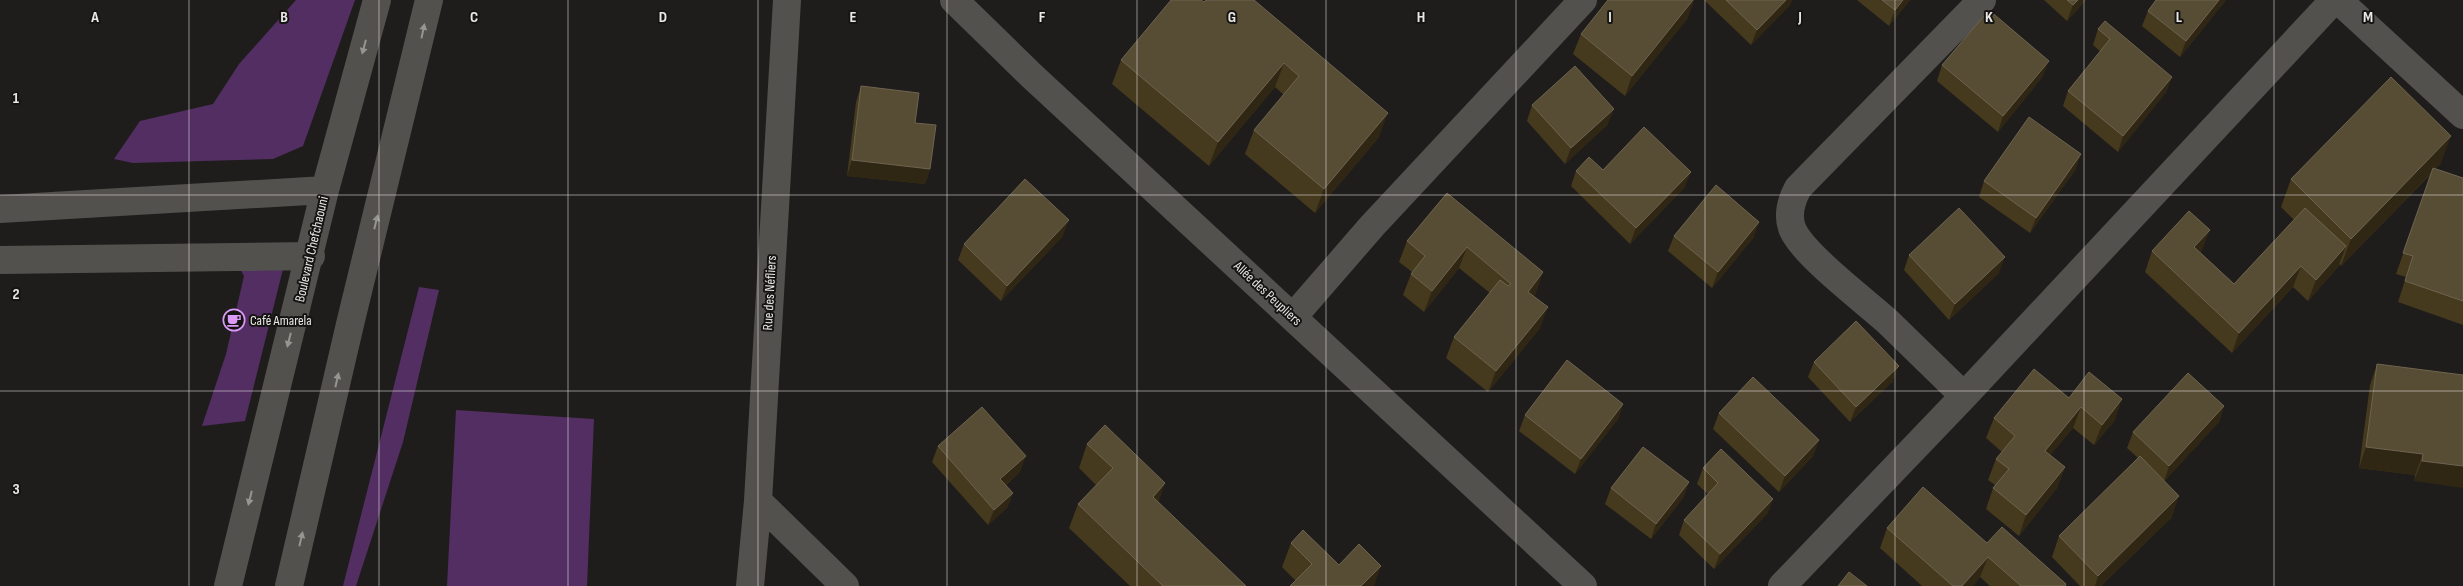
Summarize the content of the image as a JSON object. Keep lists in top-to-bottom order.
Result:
{
  "streets": {
    "street": ["Boulevard Chefchaouni", "Rue des Néfliers", "Allée des Peupliers"]
  },
  "places": {
    "cafe": ["Café Amarela"]
  },
  "grid": {
    "columns": [
      "A",
      "B",
      "C",
      "D",
      "E",
      "F",
      "G",
      "H",
      "I",
      "J",
      "K",
      "L",
      "M"
    ],
    "rows": ["1", "2", "3"]
  }
}
